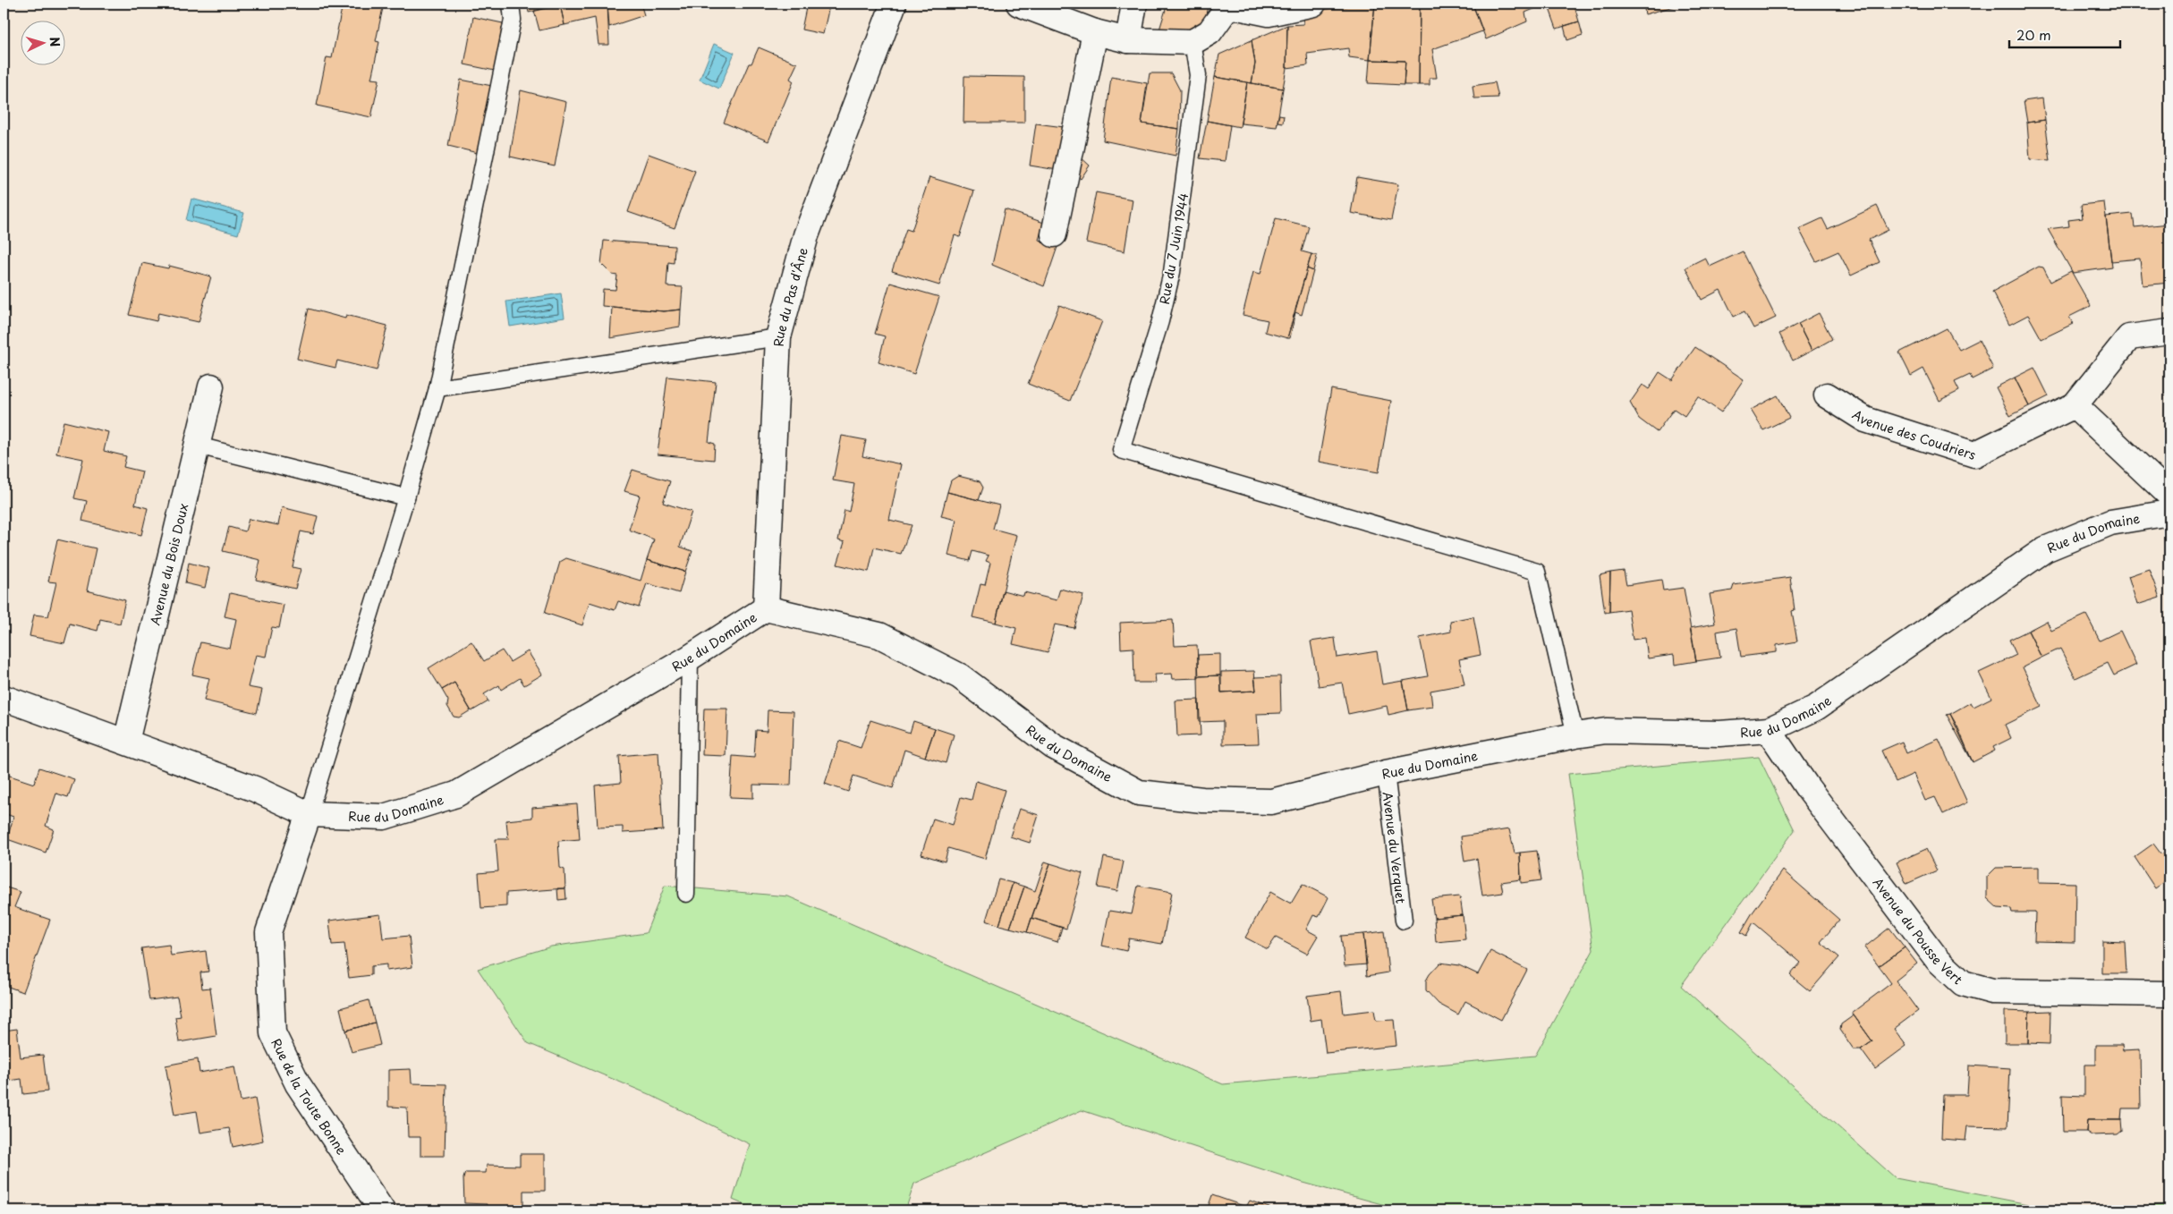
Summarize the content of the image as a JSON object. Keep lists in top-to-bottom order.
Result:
{
  "streets": {
    "street": [
      "Rue du Pas d'Âne",
      "Avenue des Coudriers",
      "Rue du Domaine",
      "Avenue du Bois Doux",
      "Avenue du Pousse Vert",
      "Rue de la Toute Bonne"
    ],
    "lane": ["Rue du 7 Juin 1944", "Avenue du Verquet"]
  },
  "crossings": [
    ["Rue du 7 Juin 1944", "Rue du Domaine"],
    ["Rue du Pas d'Âne", "Rue du Domaine"],
    ["Rue du Domaine", "Avenue du Bois Doux"],
    ["Rue du Domaine", "Avenue du Verquet"],
    ["Rue du Domaine", "Avenue du Pousse Vert"],
    ["Rue du Domaine", "Rue de la Toute Bonne"]
  ],
  "scale_bar": "20 m",
  "north": "right"
}
